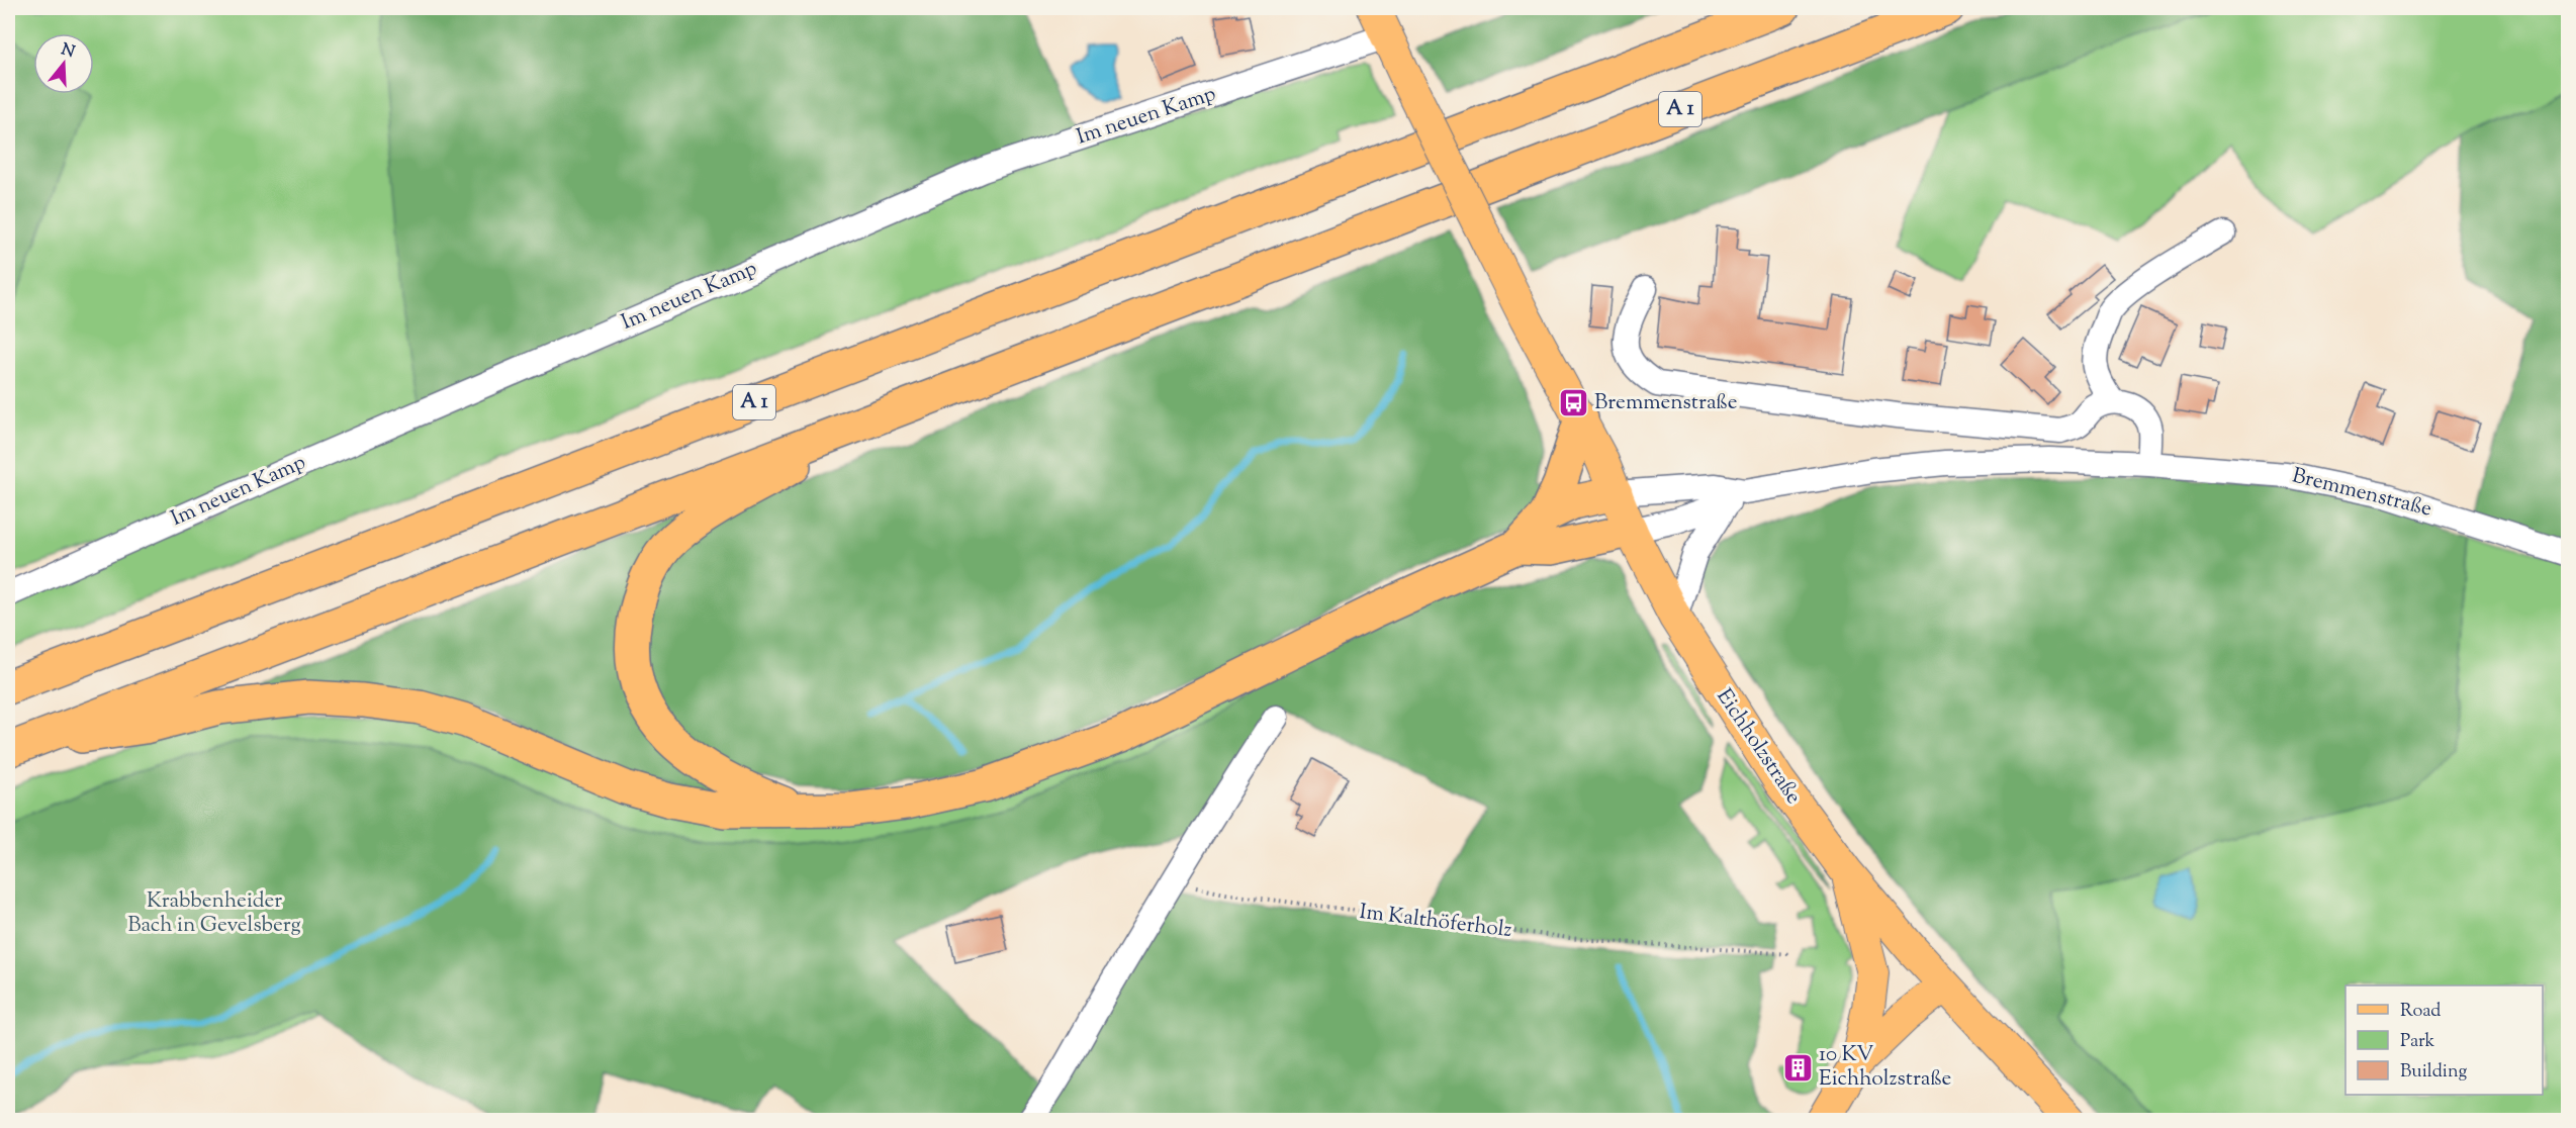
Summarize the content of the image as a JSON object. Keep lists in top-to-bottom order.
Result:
{
  "streets": {
    "highway": ["A 1"],
    "main road": ["Eichholzstraße"],
    "street": ["Im neuen Kamp", "Bremmenstraße"],
    "path": ["Im Kalthöferholz"]
  },
  "crossings": [
    ["Im neuen Kamp", "Eichholzstraße"],
    ["Bremmenstraße", "Eichholzstraße"]
  ],
  "parks": ["Krabbenheider Bach in Gevelsberg"],
  "places": {
    "bus stop": ["Bremmenstraße"],
    "building": ["10 KV Eichholzstraße"]
  },
  "legend": ["Road", "Park", "Building"],
  "north": "top"
}
